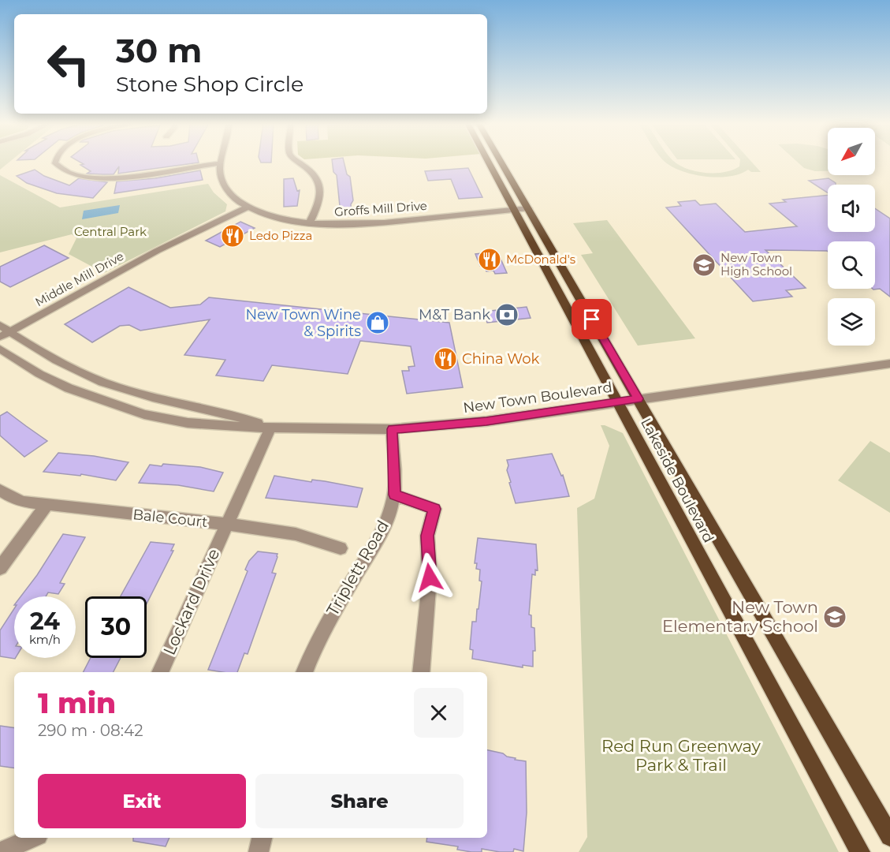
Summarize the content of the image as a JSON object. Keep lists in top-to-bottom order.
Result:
{
  "streets": {
    "main road": ["Lakeside Boulevard"],
    "street": [
      "Groffs Mill Drive",
      "Middle Mill Drive",
      "New Town Boulevard",
      "Bale Court",
      "Triplett Road",
      "Lockard Drive"
    ]
  },
  "crossings": [
    ["Groffs Mill Drive", "Middle Mill Drive"],
    ["Groffs Mill Drive", "Lakeside Boulevard"],
    ["Middle Mill Drive", "New Town Boulevard"],
    ["New Town Boulevard", "Lakeside Boulevard"],
    ["New Town Boulevard", "Triplett Road"],
    ["New Town Boulevard", "Lockard Drive"],
    ["Bale Court", "Lockard Drive"]
  ],
  "parks": ["Central Park", "Red Run Greenway Park & Trail"],
  "places": {
    "restaurant": ["Ledo Pizza", "McDonald's", "China Wok"],
    "school or university": ["New Town High School", "New Town Elementary School"],
    "bank": ["M&T Bank"],
    "shop": ["New Town Wine & Spirits"]
  },
  "north": "bottom left",
  "page": {
    "turn": ["30 m", "Stone Shop Circle"],
    "speed": "24 km/h",
    "limit": "30",
    "heading": ["1 min", "290 m · 08:42"],
    "buttons": ["Exit", "Share"]
  }
}
